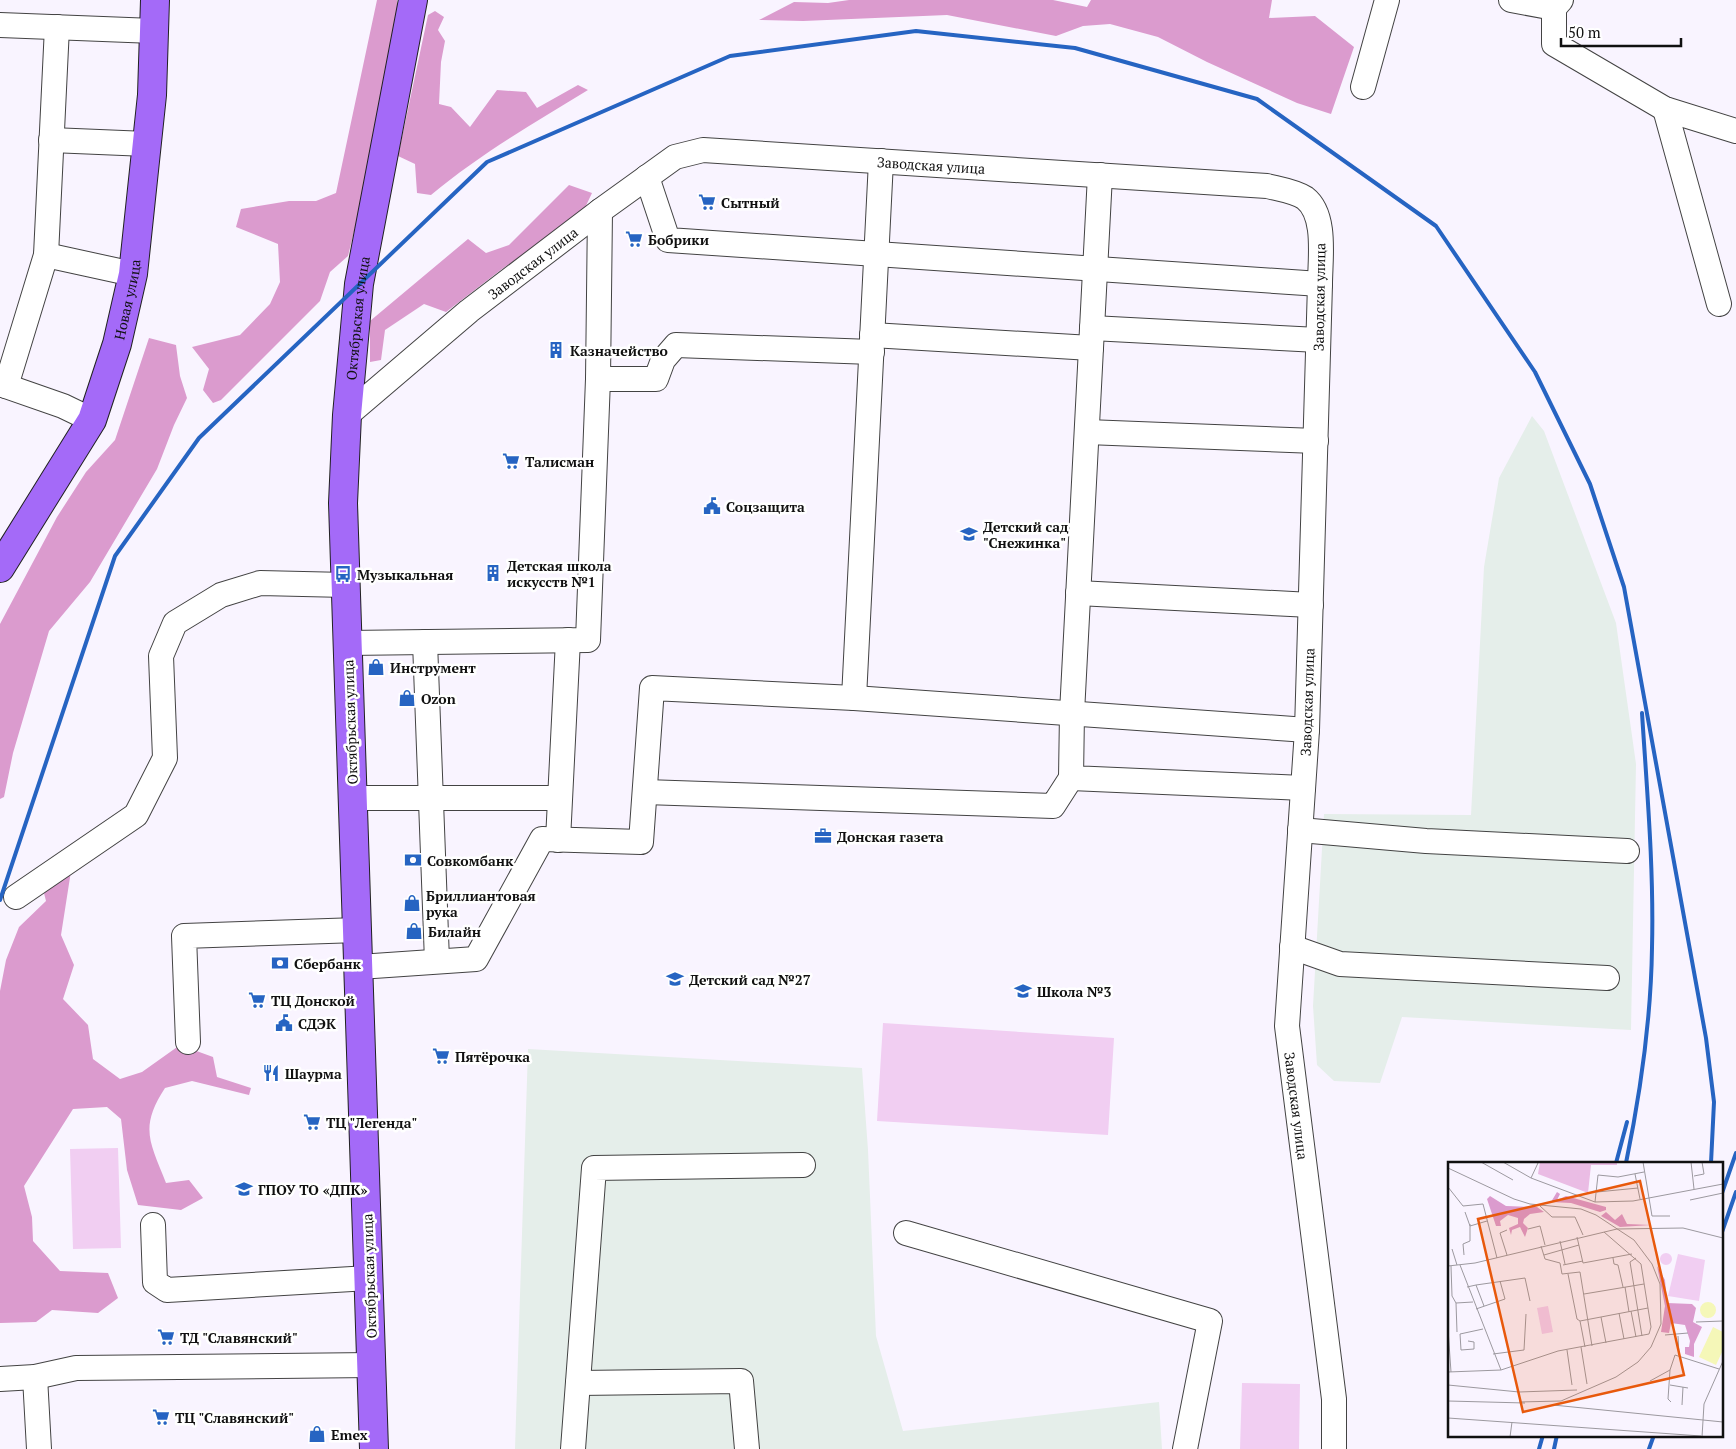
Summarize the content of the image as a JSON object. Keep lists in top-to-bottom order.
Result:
{
  "streets": {
    "main road": ["Новая улица", "Октябрьская улица"],
    "street": ["Заводская улица"]
  },
  "crossings": [
    ["Заводская улица", "Октябрьская улица"]
  ],
  "places": {
    "supermarket": [
      "Сытный",
      "Бобрики",
      "Талисман",
      "ТЦ Донской",
      "Пятёрочка",
      "ТЦ \"Легенда\"",
      "ТД \"Славянский\"",
      "ТЦ \"Славянский\""
    ],
    "building": ["Казначейство", "Детская школа искусств №1"],
    "public building": ["Соцзащита", "СДЭК"],
    "school or university": [
      "Детский сад \"Снежинка\"",
      "Детский сад №27",
      "Школа №3",
      "ГПОУ ТО «ДПК»"
    ],
    "bus stop": ["Музыкальная"],
    "shop": [
      "Инструмент",
      "Ozon",
      "Бриллиантовая рука",
      "Билайн",
      "Emex"
    ],
    "office": ["Донская газета"],
    "bank": ["Совкомбанк", "Сбербанк"],
    "restaurant": ["Шаурма"]
  },
  "scale_bar": "50 m"
}
